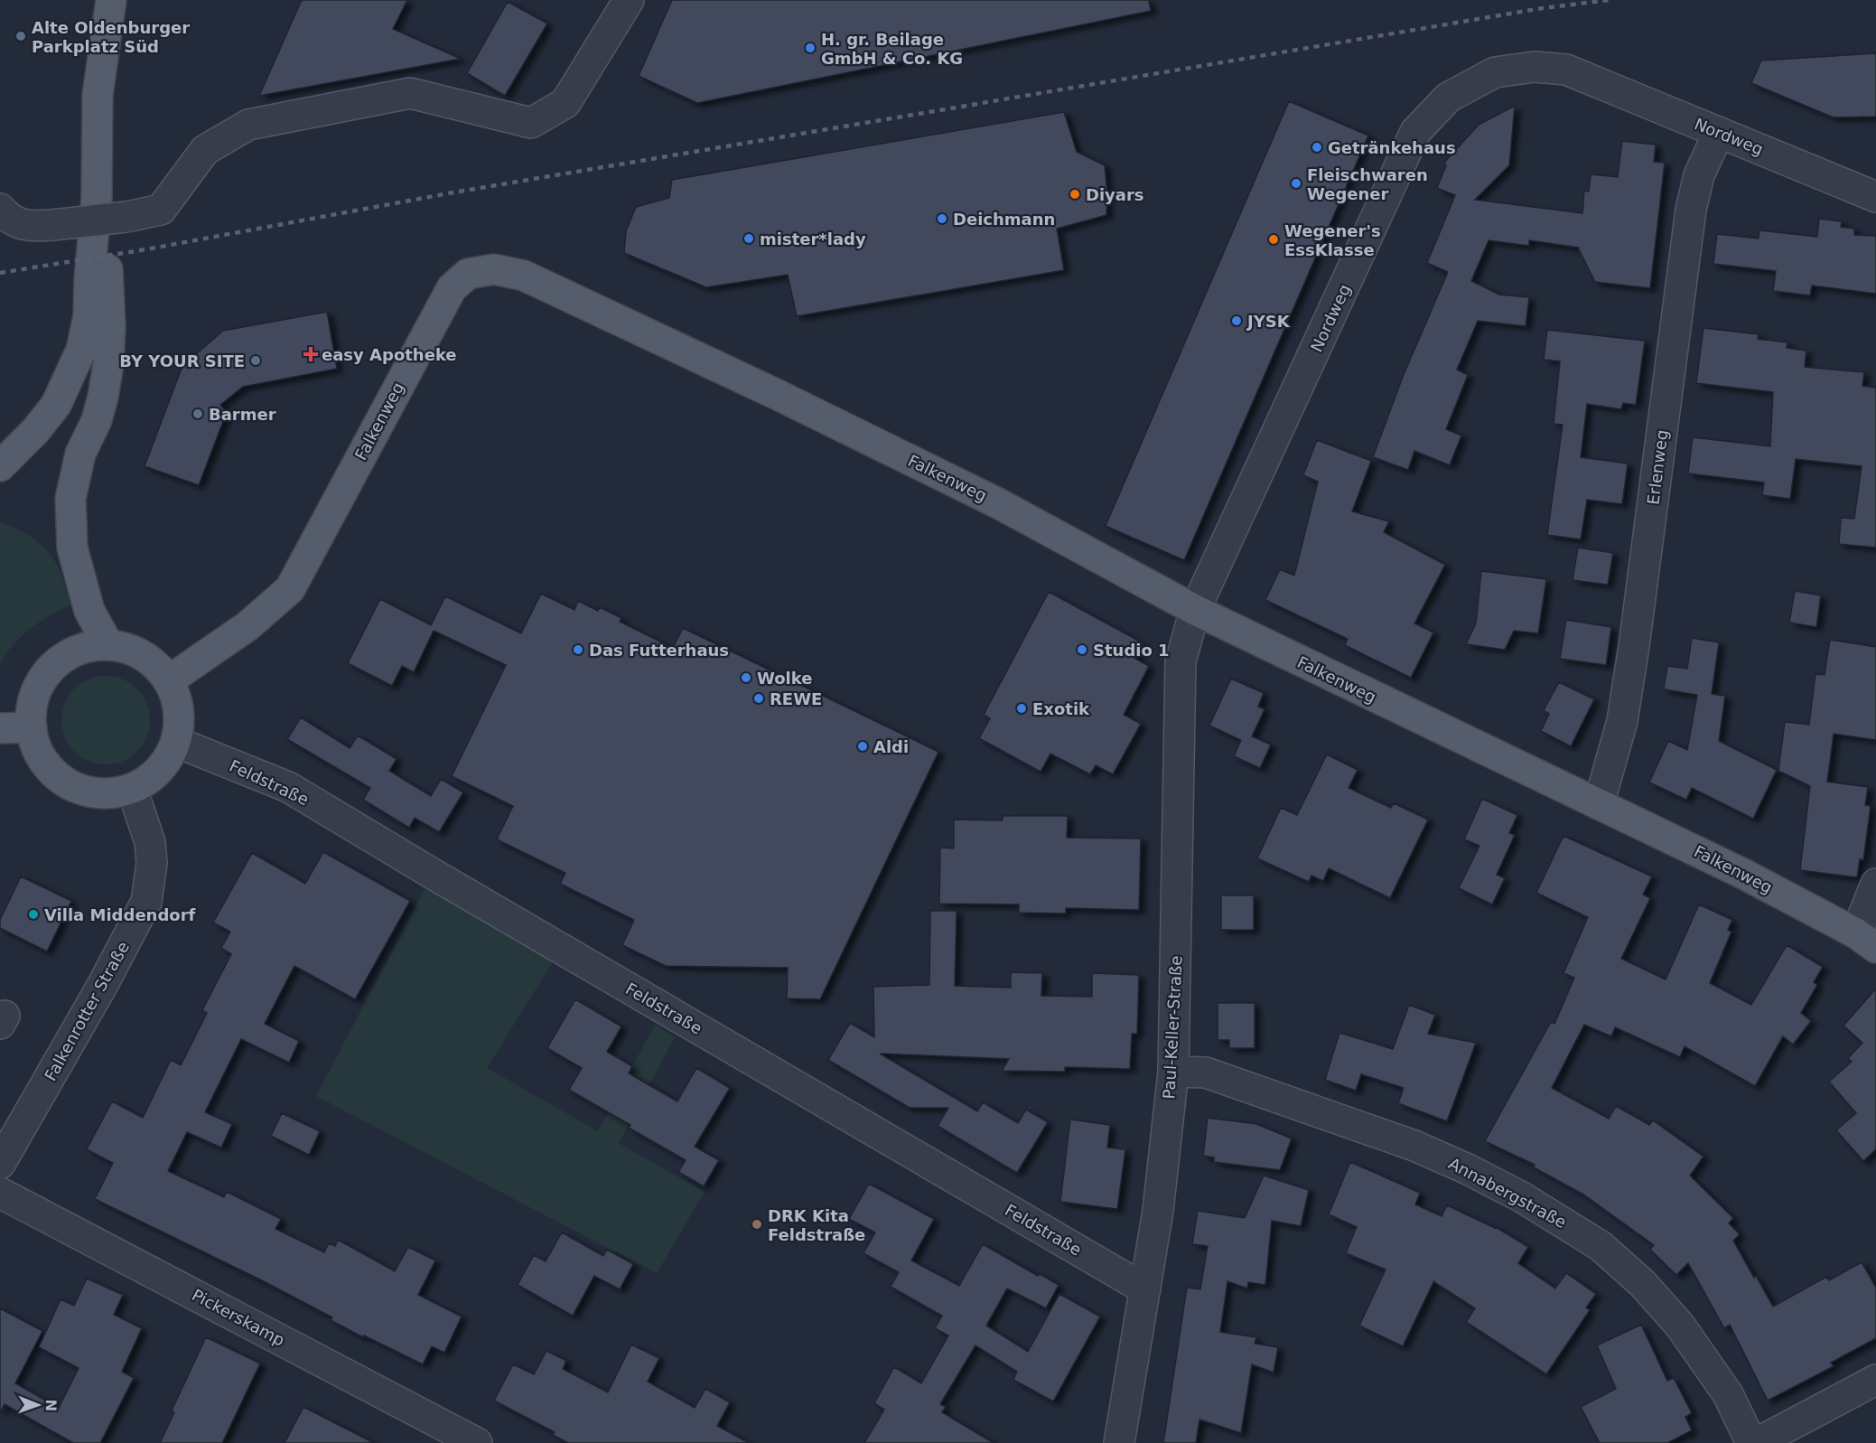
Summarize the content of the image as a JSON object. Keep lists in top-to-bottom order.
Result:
{
  "streets": {
    "main road": ["Falkenweg"],
    "street": [
      "Nordweg",
      "Erlenweg",
      "Feldstraße",
      "Falkenrotter Straße",
      "Paul-Keller-Straße",
      "Annabergstraße",
      "Pickerskamp"
    ]
  },
  "crossings": [
    ["Nordweg", "Falkenweg"],
    ["Nordweg", "Erlenweg"],
    ["Nordweg", "Paul-Keller-Straße"],
    ["Falkenweg", "Erlenweg"],
    ["Falkenweg", "Feldstraße"],
    ["Falkenweg", "Falkenrotter Straße"],
    ["Falkenweg", "Paul-Keller-Straße"],
    ["Feldstraße", "Falkenrotter Straße"],
    ["Feldstraße", "Paul-Keller-Straße"],
    ["Paul-Keller-Straße", "Annabergstraße"]
  ],
  "places": {
    "other": [
      "Alte Oldenburger Parkplatz Süd",
      "H. gr. Beilage GmbH & Co. KG",
      "Getränkehaus",
      "Fleischwaren Wegener",
      "Diyars",
      "Deichmann",
      "mister*lady",
      "Wegener's EssKlasse",
      "JYSK",
      "BY YOUR SITE",
      "Barmer",
      "Das Futterhaus",
      "Studio 1",
      "Wolke",
      "REWE",
      "Exotik",
      "Aldi",
      "Villa Middendorf",
      "DRK Kita Feldstraße"
    ],
    "health": ["easy Apotheke"]
  },
  "north": "right"
}
